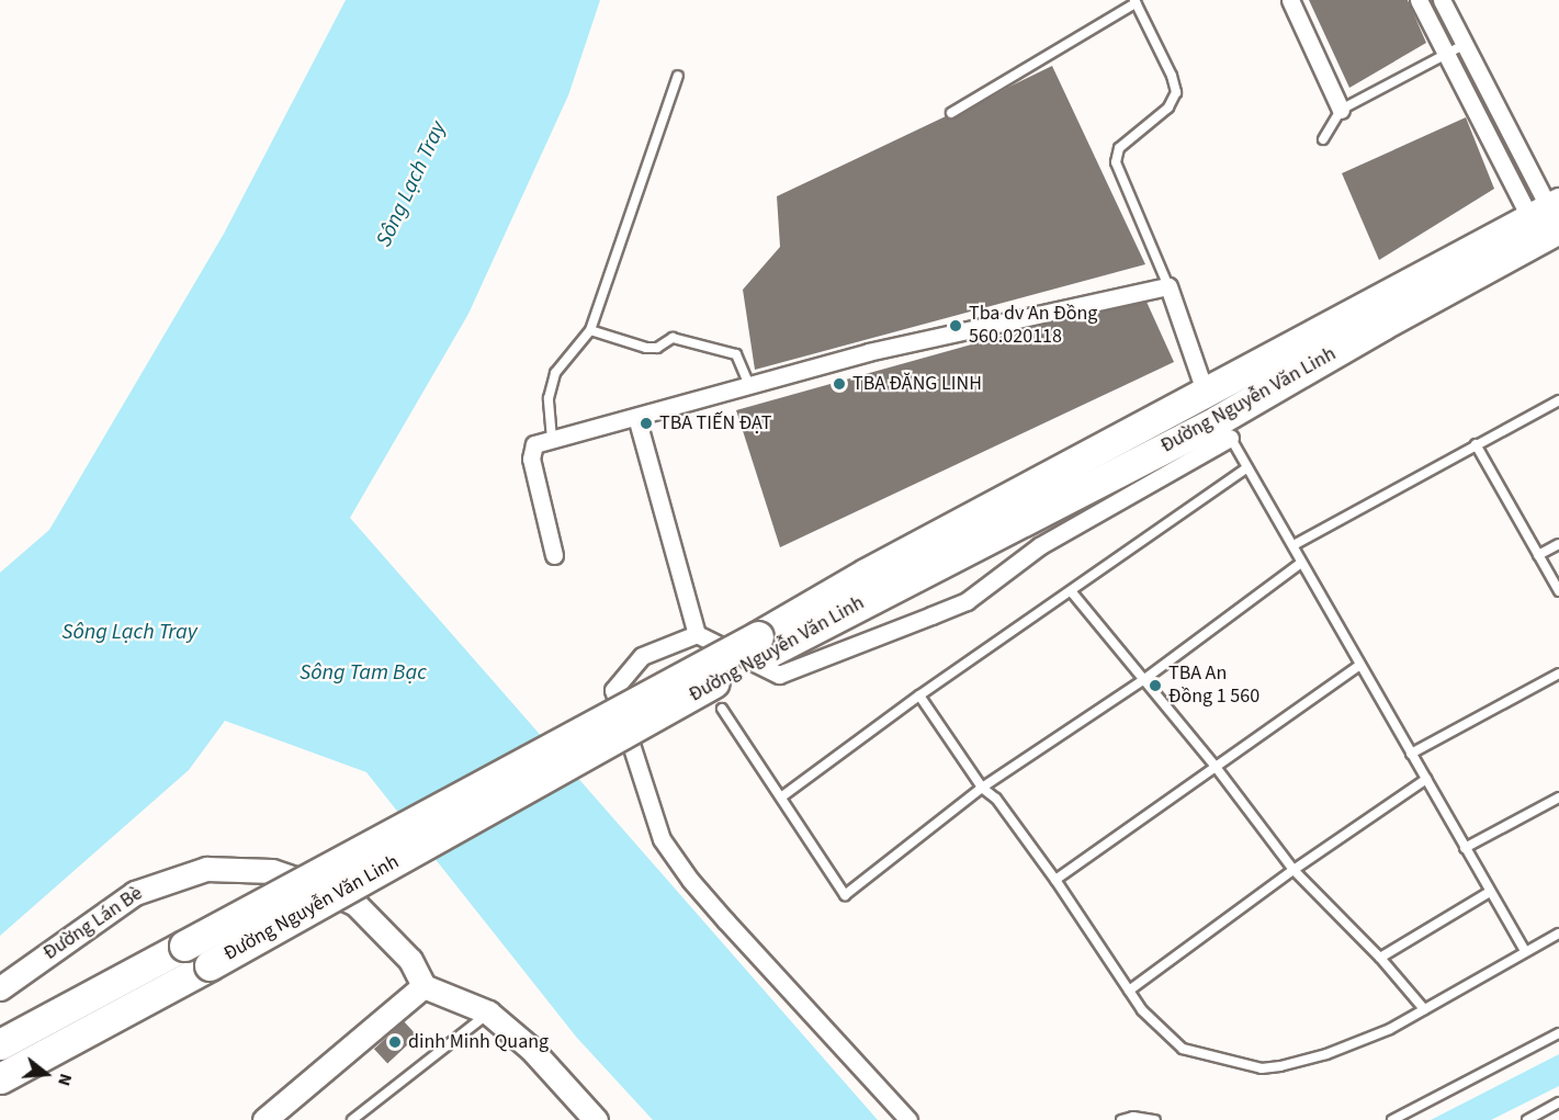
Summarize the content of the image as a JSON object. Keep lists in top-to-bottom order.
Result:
{
  "streets": {
    "highway": ["Đường Nguyễn Văn Linh"],
    "main road": ["Đường Lán Bè"]
  },
  "water": ["Sông Lạch Tray", "Sông Tam Bạc"],
  "places": [
    "Tba dv An Đồng 560.020118",
    "TBA ĐĂNG LINH",
    "TBA TIẾN ĐẠT",
    "TBA An Đồng 1 560",
    "dinh Minh Quang"
  ],
  "north": "right"
}
